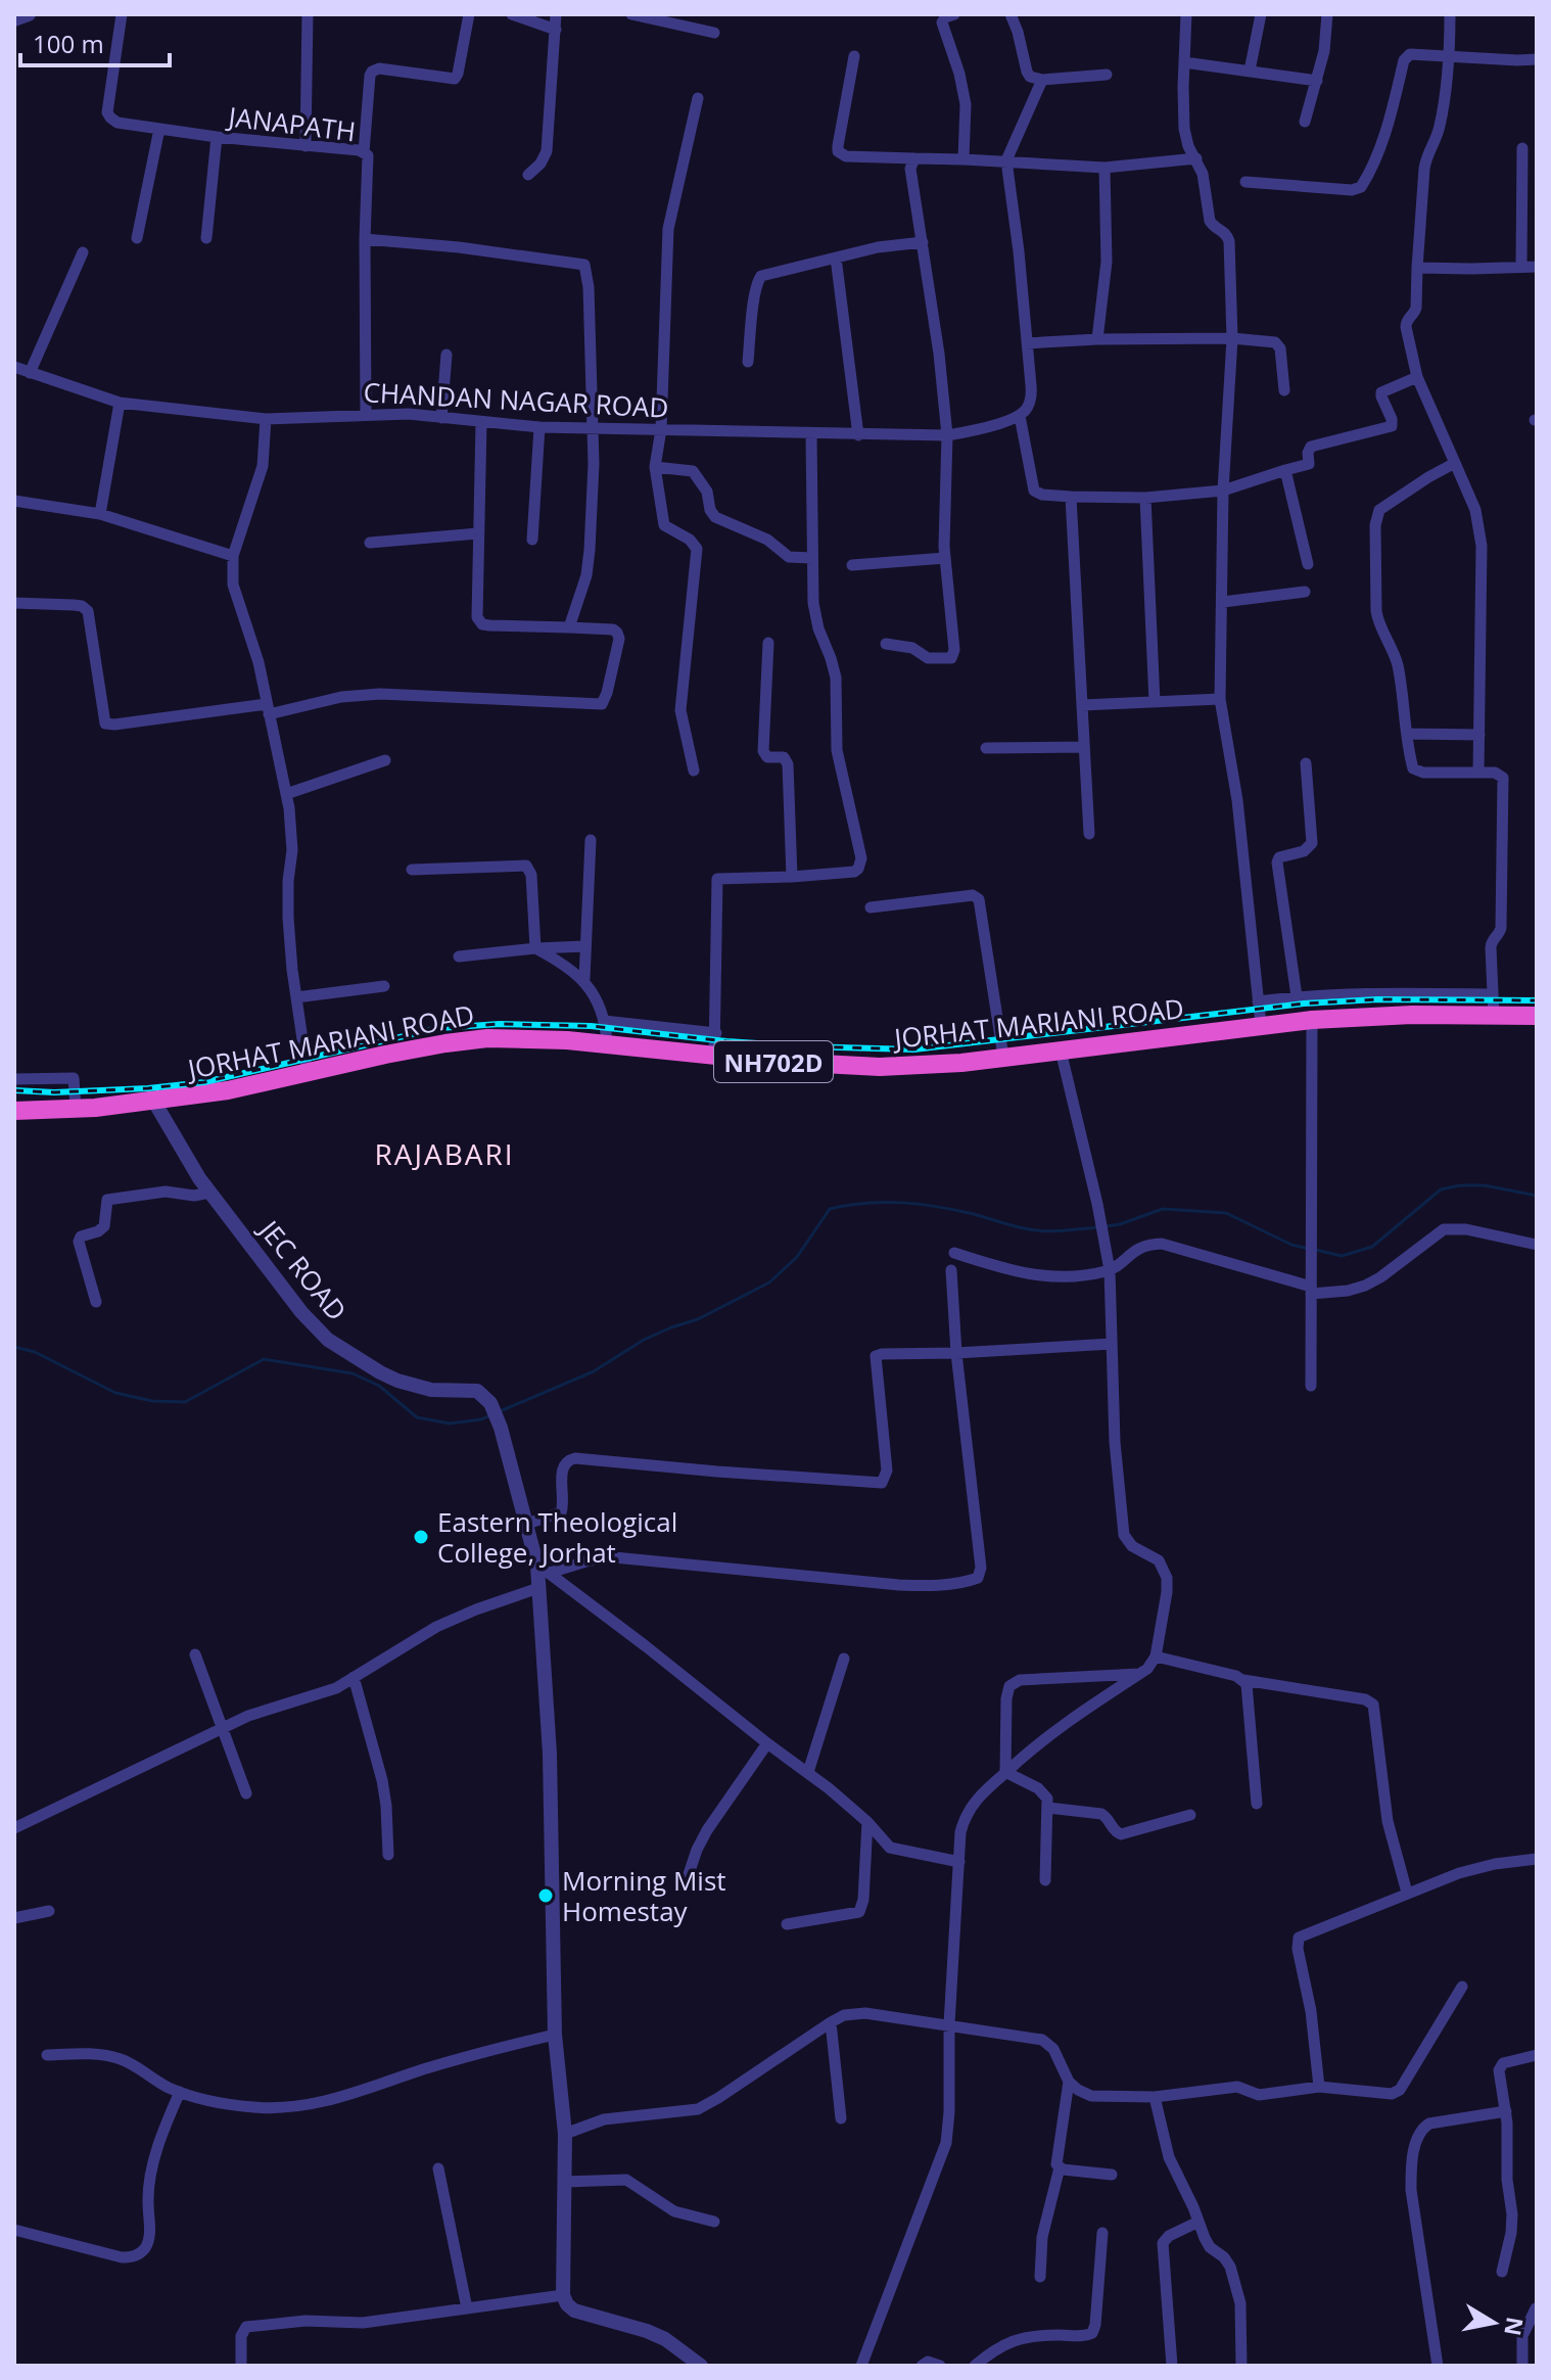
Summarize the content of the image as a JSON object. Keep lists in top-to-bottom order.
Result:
{
  "streets": {
    "highway": ["JORHAT MARIANI ROAD", "NH702D"],
    "street": ["JANAPATH", "CHANDAN NAGAR ROAD", "JEC ROAD"]
  },
  "crossings": [
    ["JANAPATH", "CHANDAN NAGAR ROAD"],
    ["JORHAT MARIANI ROAD", "JEC ROAD"]
  ],
  "districts": ["RAJABARI"],
  "places": ["Eastern Theological College, Jorhat", "Morning Mist Homestay"],
  "scale_bar": "100 m",
  "north": "right"
}
